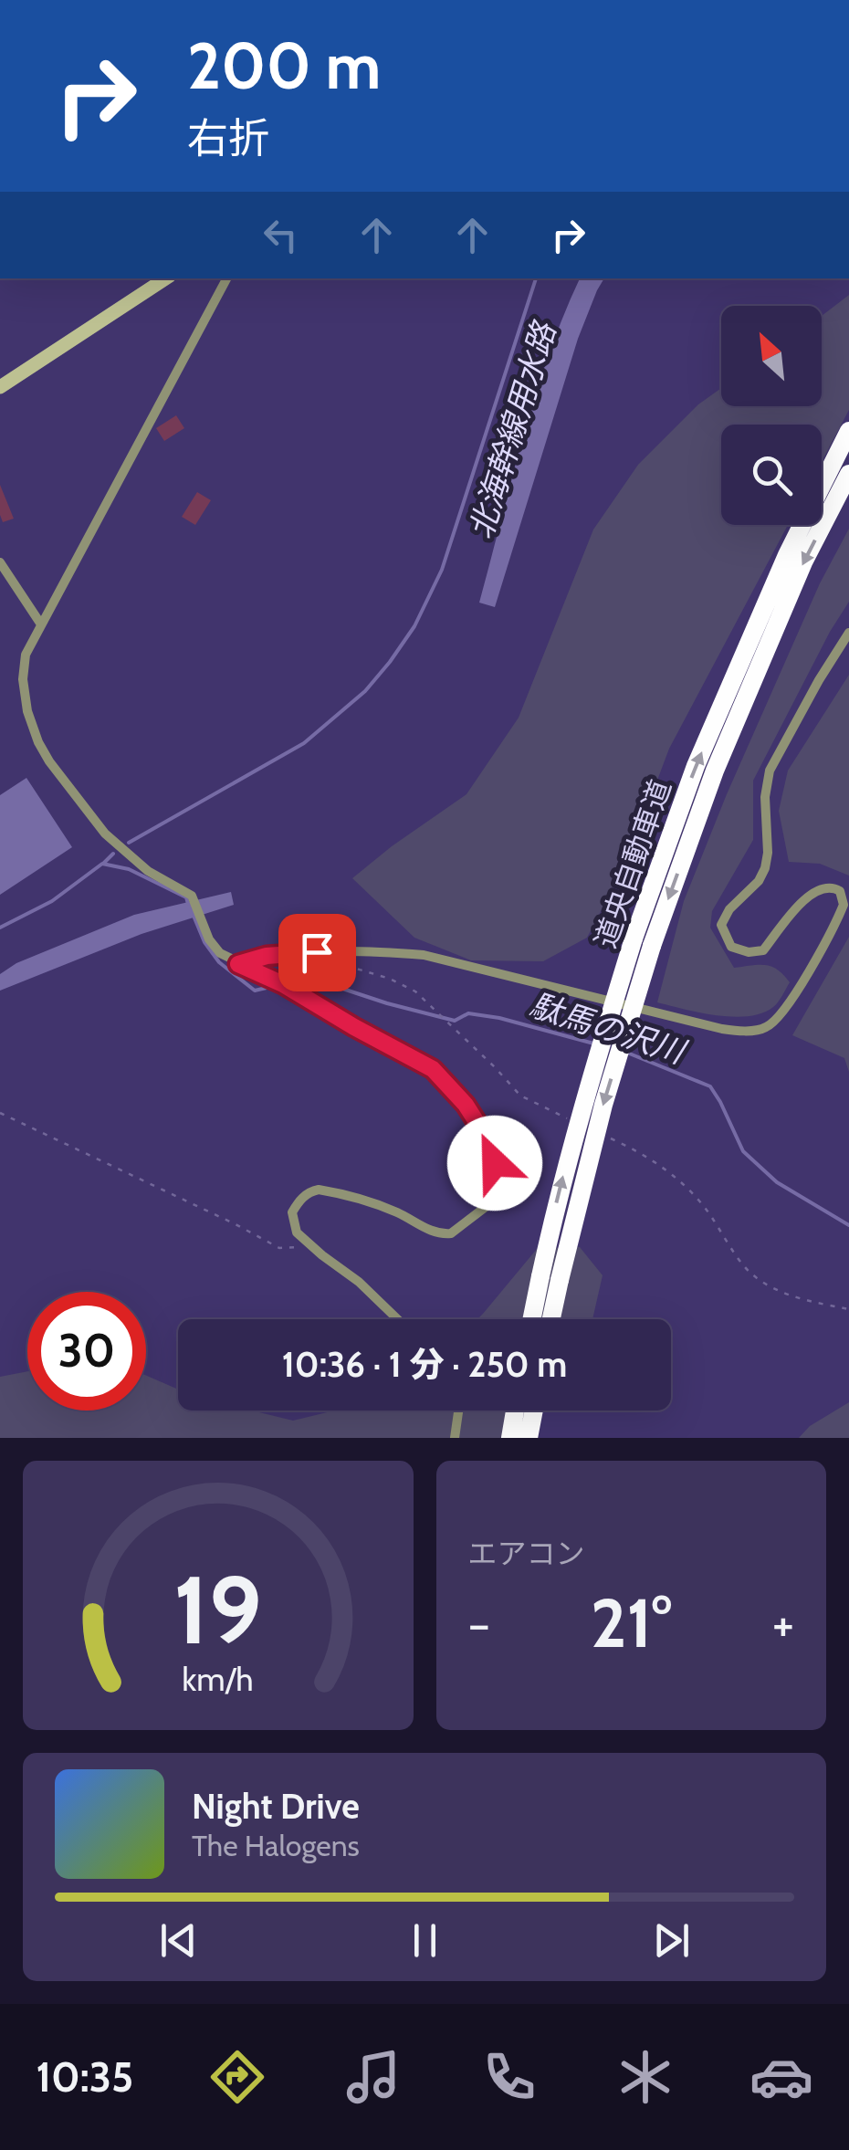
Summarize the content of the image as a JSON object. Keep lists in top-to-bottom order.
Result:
{
  "streets": {
    "highway": ["道央自動車道"]
  },
  "water": ["北海幹線用水路", "駄馬の沢川"],
  "north": "top left",
  "page": {
    "turn": ["200 m", "右折"],
    "limit": "30",
    "trip": "10:36 · 1 分 · 250 m",
    "tile": "エアコン",
    "heat": ["−", "21°", "+"],
    "song": ["Night Drive", "The Halogens"],
    "tabs": "10:35",
    "gauge": ["19", "km/h"]
  }
}
